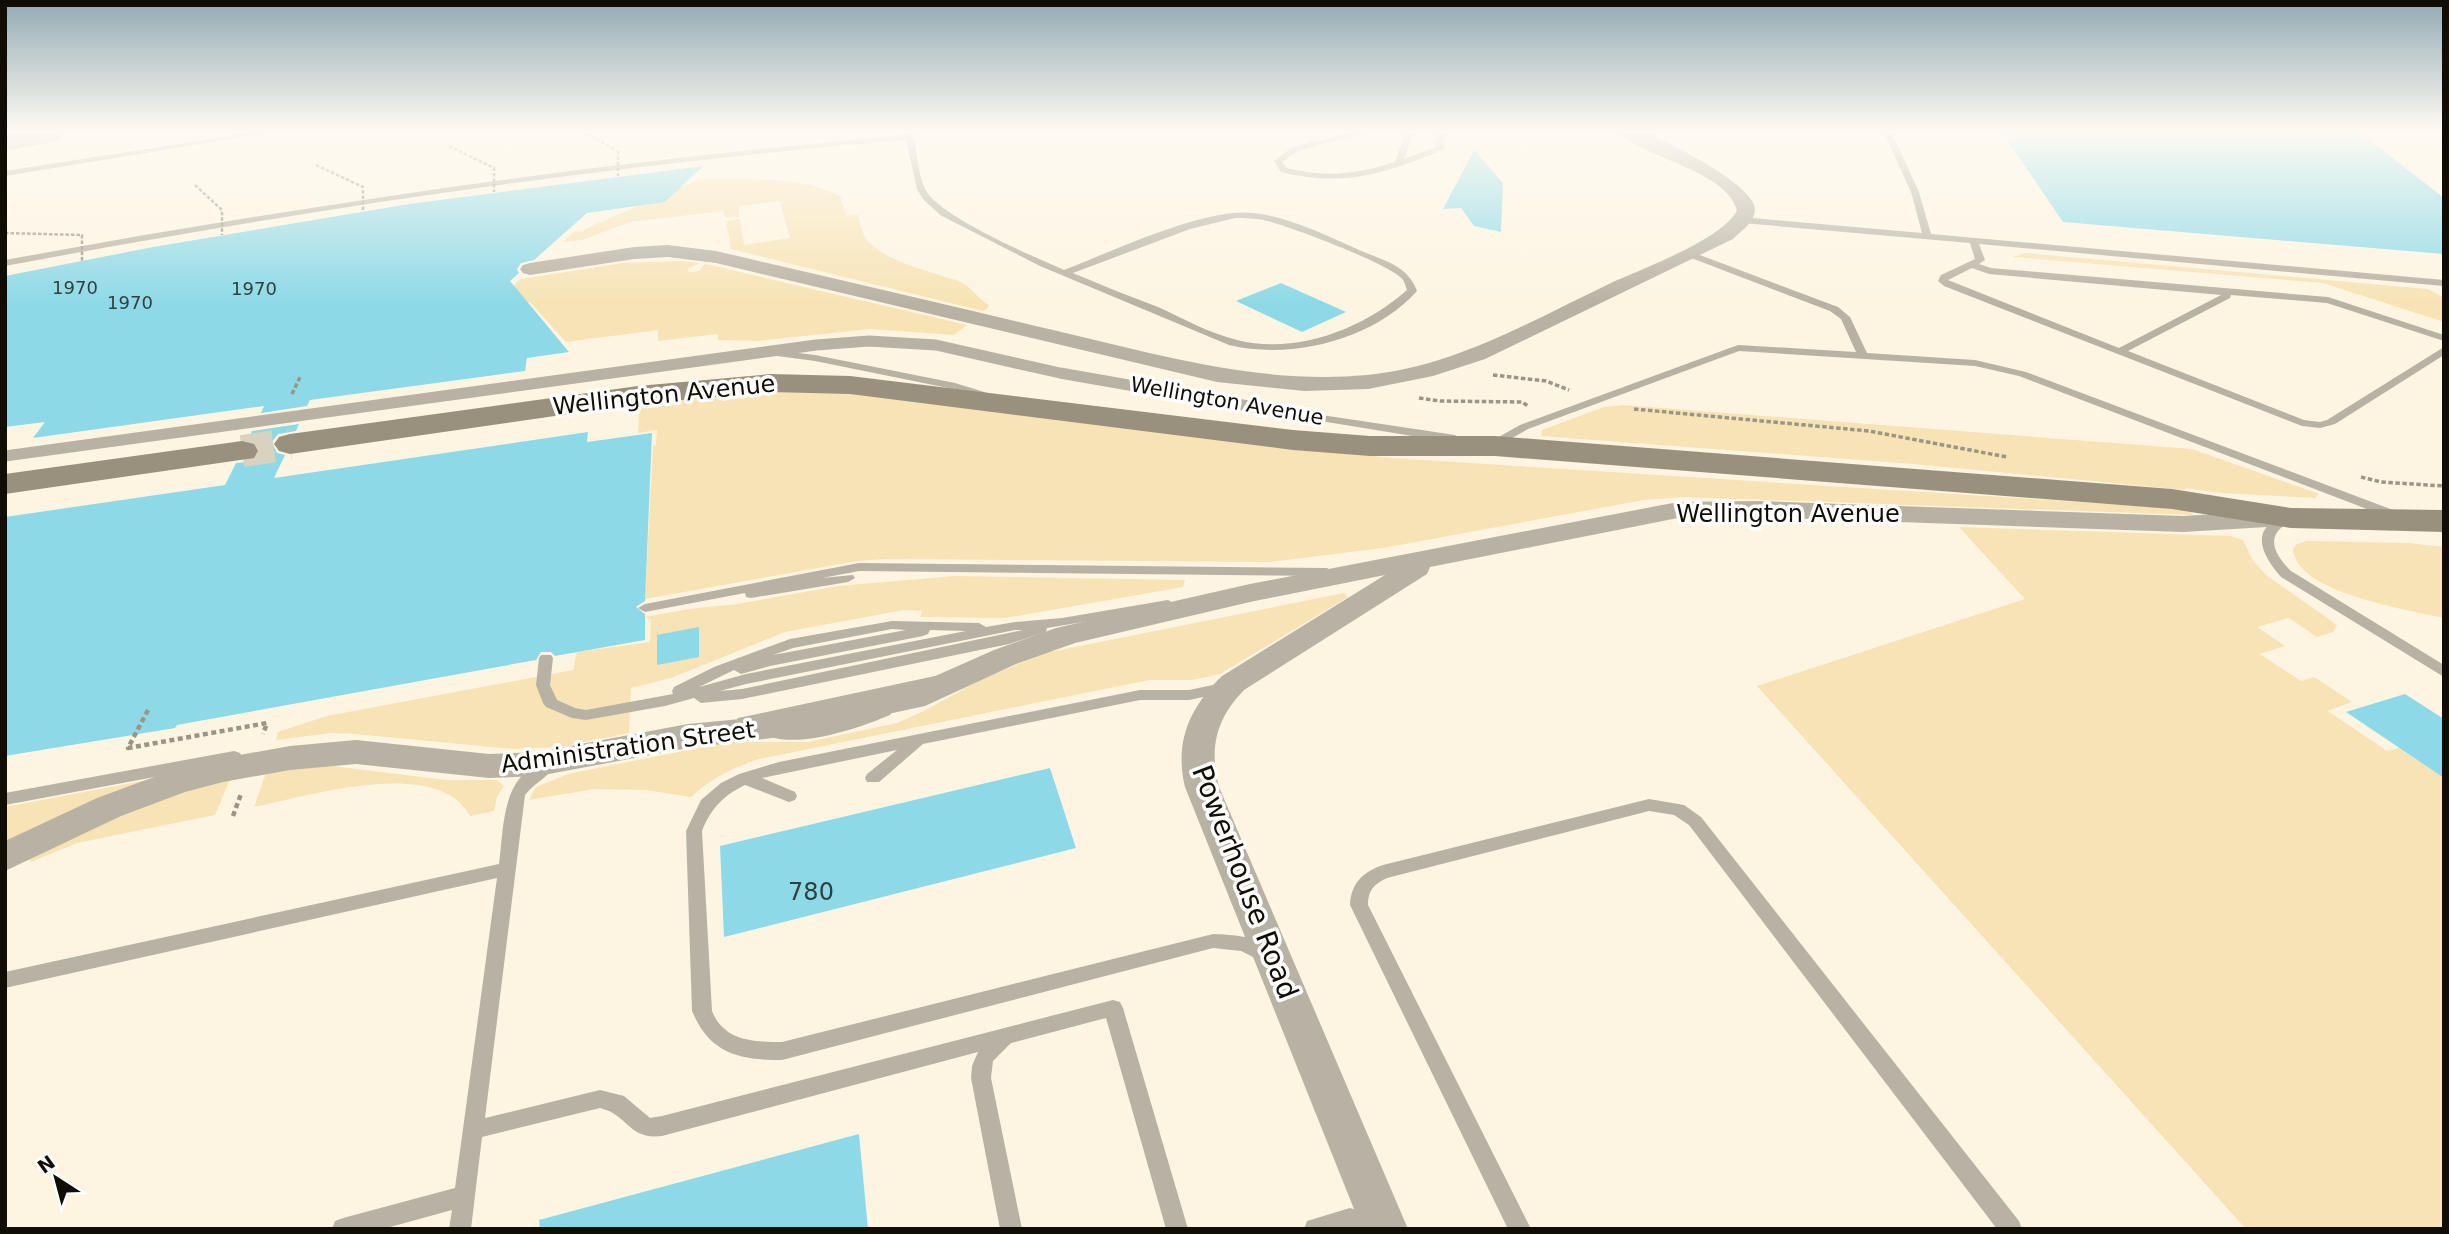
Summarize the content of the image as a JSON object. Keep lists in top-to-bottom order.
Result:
{
  "streets": {
    "main road": ["Wellington Avenue"],
    "street": ["Administration Street", "Powerhouse Road"]
  },
  "crossings": [
    ["Wellington Avenue", "Administration Street"],
    ["Wellington Avenue", "Powerhouse Road"]
  ],
  "house_numbers": [
    "1970",
    "1970",
    "1970",
    "780"
  ],
  "north": "top left"
}
